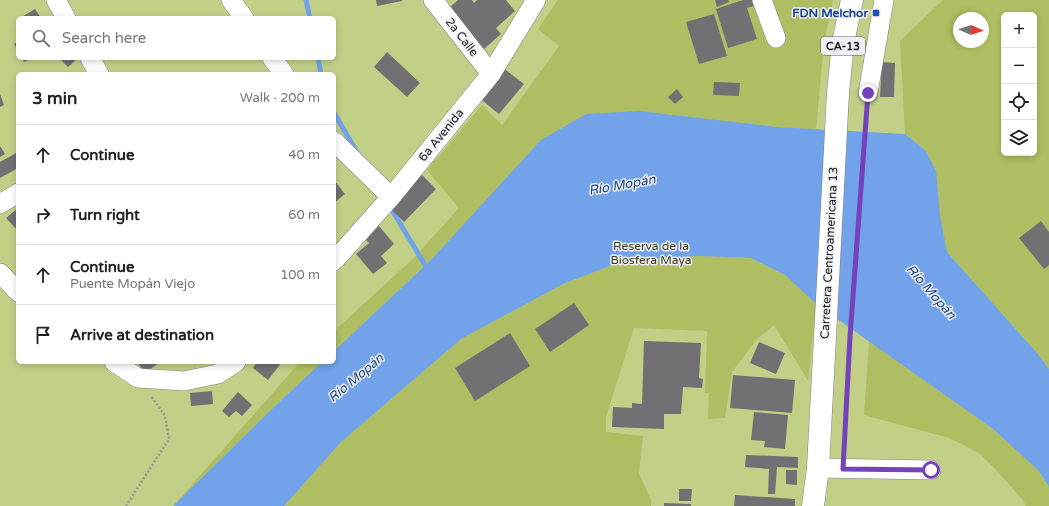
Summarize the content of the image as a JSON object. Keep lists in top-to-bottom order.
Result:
{
  "streets": {
    "highway": ["CA-13", "Carretera Centroamericana 13"],
    "street": ["2a Calle", "6a Avenida"]
  },
  "crossings": [
    ["2a Calle", "6a Avenida"]
  ],
  "water": ["Río Mopán"],
  "parks": ["Reserva de la Biosfera Maya"],
  "places": {
    "transit": ["FDN Melchor"]
  },
  "north": "right",
  "page": {
    "map_buttons": ["+", "−"],
    "search": "Search here",
    "heading": ["3 min", "Walk · 200 m"],
    "list": [
      ["Continue", "40 m"],
      ["Turn right", "60 m"],
      ["Continue", "Puente Mopán Viejo", "100 m"],
      "Arrive at destination"
    ]
  }
}
